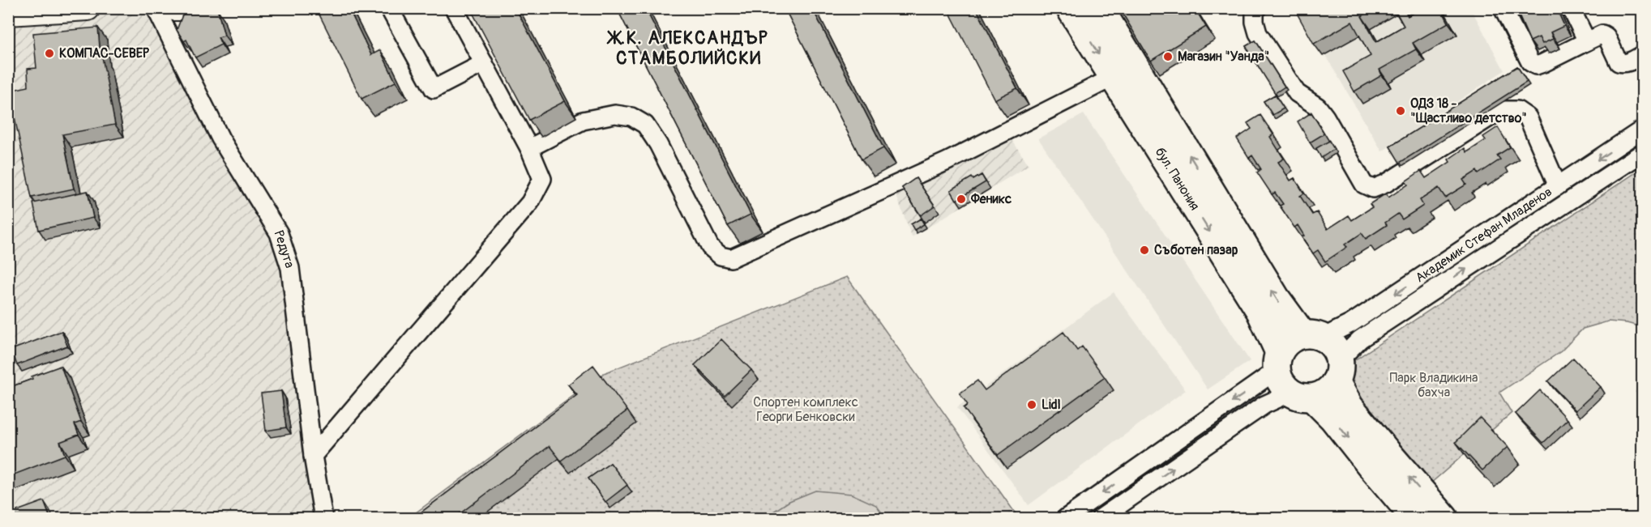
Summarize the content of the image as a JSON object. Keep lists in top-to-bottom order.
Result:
{
  "streets": {
    "main road": ["бул. Панония"],
    "street": ["Академик Стефан Младенов", "Редута"]
  },
  "crossings": [
    ["бул. Панония", "Академик Стефан Младенов"]
  ],
  "districts": ["Ж.К. АЛЕКСАНДЪР СТАМБОЛИЙСКИ"],
  "parks": ["Парк Владикина бахча", "Спортен комплекс Георги Бенковски"],
  "places": [
    "КОМПАС-СЕВЕР",
    "Магазин \"Уанда\"",
    "ОДЗ 18 - \"Щастливо детство\"",
    "Феникс",
    "Съботен пазар",
    "Lidl"
  ]
}
